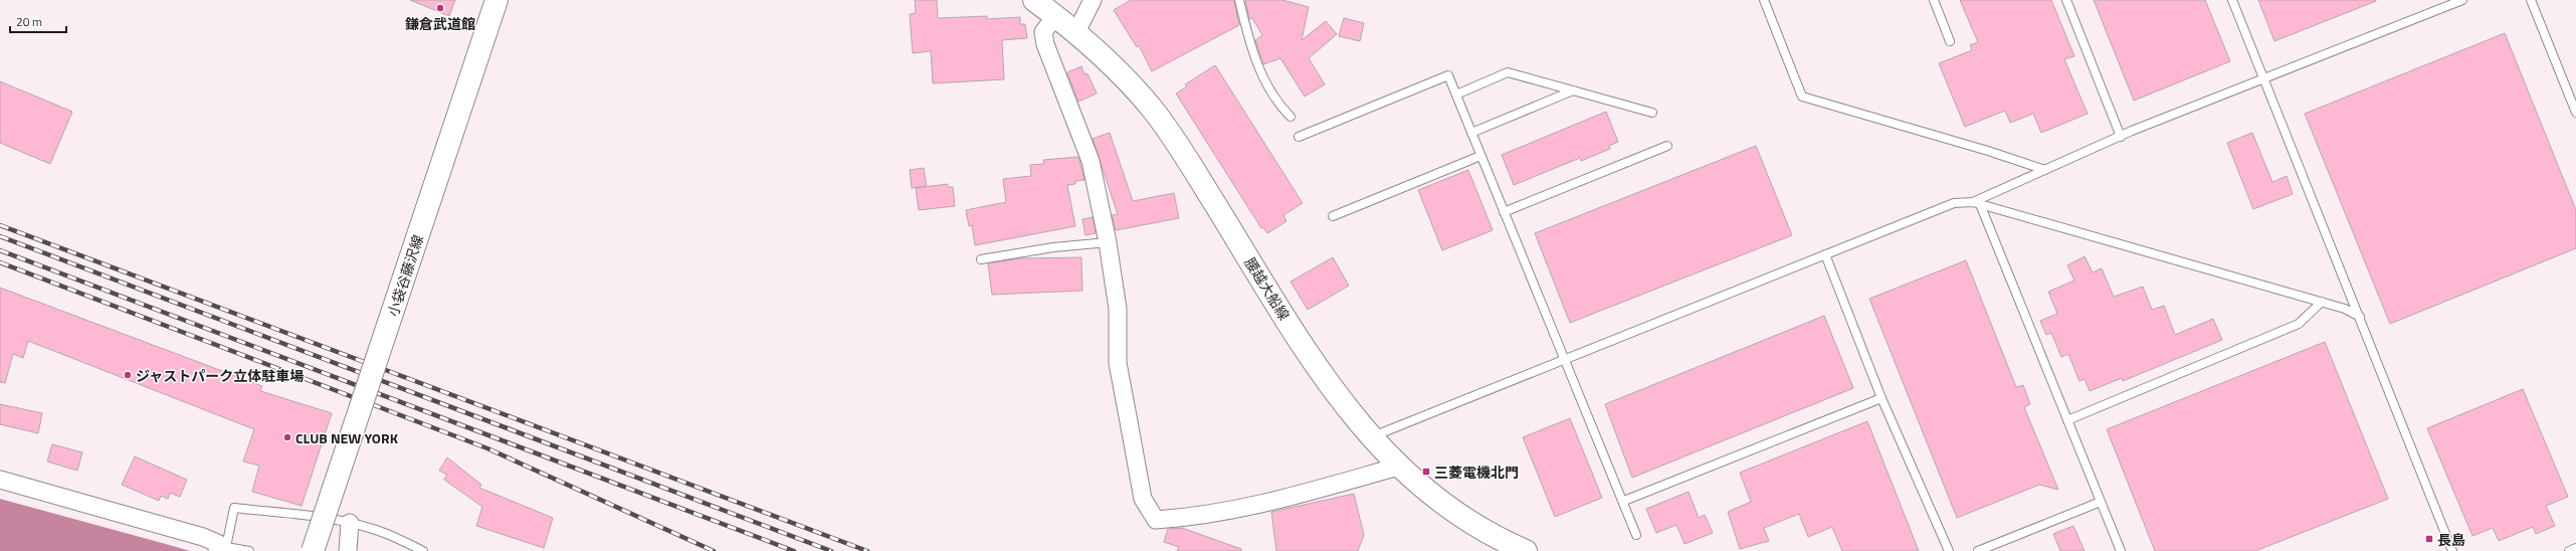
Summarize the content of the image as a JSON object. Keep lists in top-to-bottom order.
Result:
{
  "streets": {
    "main road": ["小袋谷藤沢線", "腰越大船線"]
  },
  "places": {
    "other": ["鎌倉武道館", "ジャストパーク立体駐車場", "CLUB NEW YORK"],
    "transit": ["三菱電機北門", "長島"]
  },
  "scale_bar": "20 m"
}
